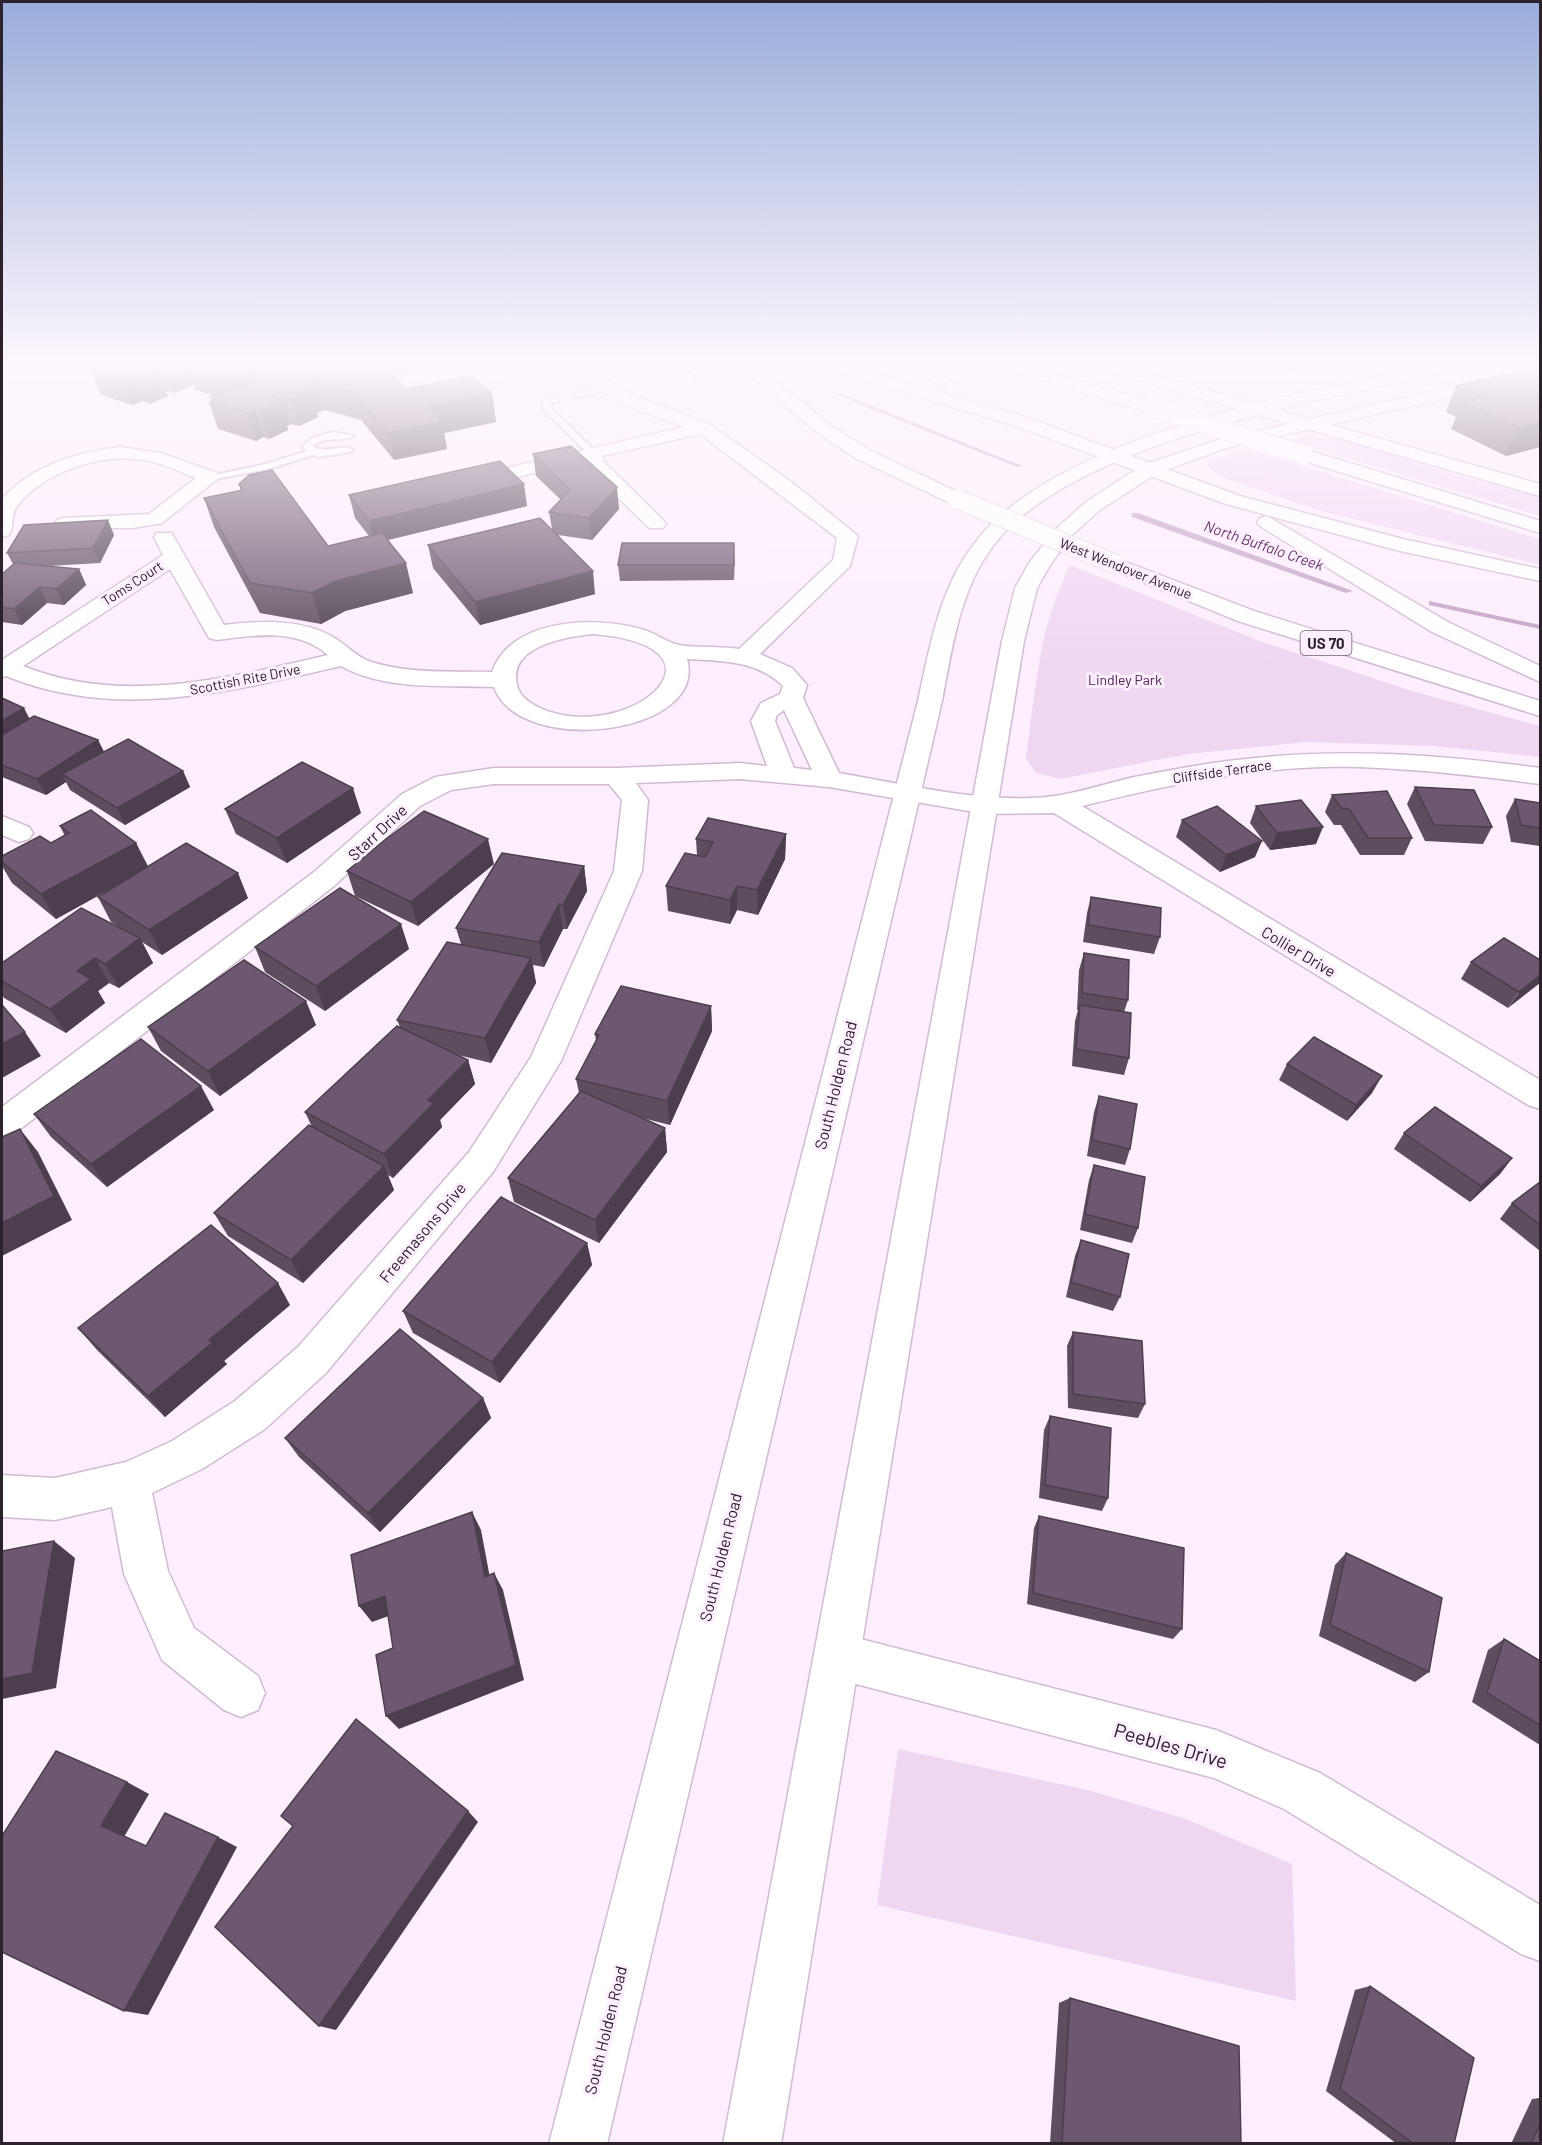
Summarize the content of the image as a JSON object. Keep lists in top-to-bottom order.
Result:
{
  "streets": {
    "main road": [
      "West Wendover Avenue",
      "Toms Court",
      "US 70",
      "Scottish Rite Drive",
      "Cliffside Terrace",
      "Starr Drive",
      "Collier Drive",
      "South Holden Road",
      "Freemasons Drive",
      "Peebles Drive"
    ]
  },
  "crossings": [
    ["Toms Court", "Scottish Rite Drive"],
    ["Cliffside Terrace", "Starr Drive"],
    ["Cliffside Terrace", "Collier Drive"],
    ["Cliffside Terrace", "South Holden Road"],
    ["Starr Drive", "South Holden Road"],
    ["Starr Drive", "Freemasons Drive"]
  ],
  "water": ["North Buffalo Creek"],
  "parks": ["Lindley Park"]
}
